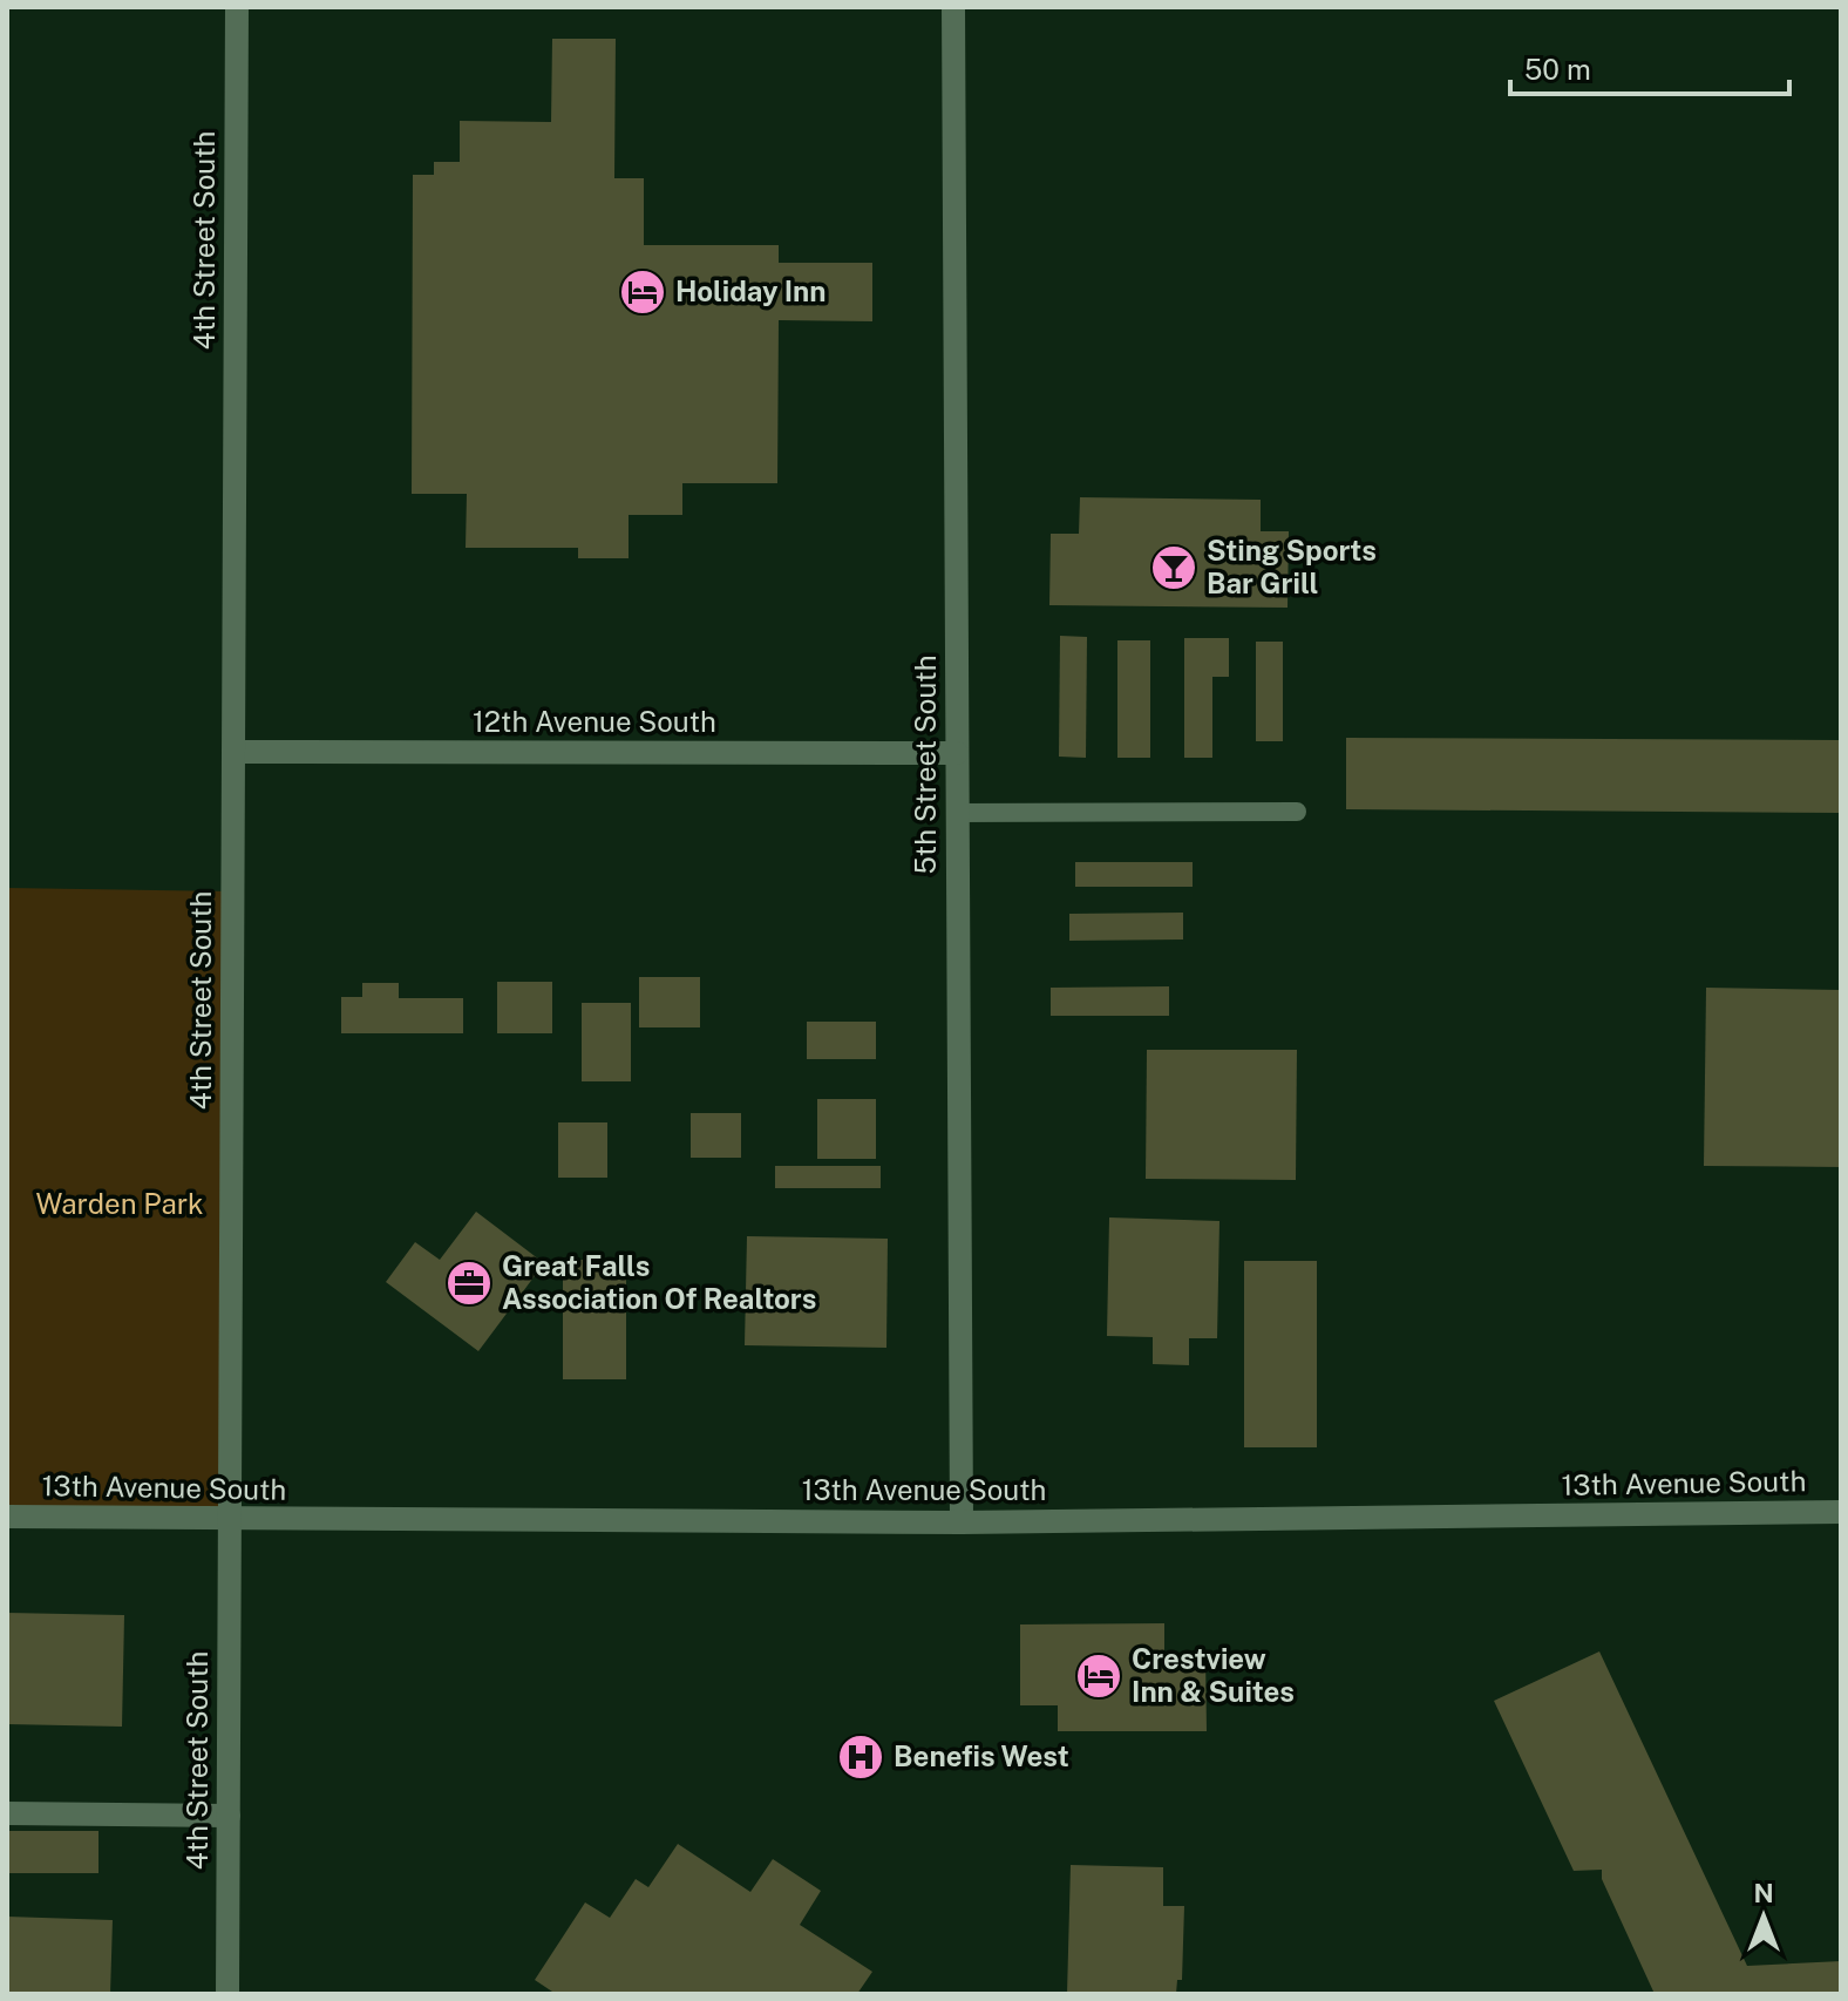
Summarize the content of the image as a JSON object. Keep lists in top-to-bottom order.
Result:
{
  "streets": {
    "street": [
      "4th Street South",
      "12th Avenue South",
      "5th Street South",
      "13th Avenue South"
    ]
  },
  "crossings": [
    ["4th Street South", "12th Avenue South"],
    ["4th Street South", "13th Avenue South"],
    ["12th Avenue South", "5th Street South"],
    ["5th Street South", "13th Avenue South"]
  ],
  "parks": ["Warden Park"],
  "places": {
    "hotel": ["Holiday Inn", "Crestview Inn & Suites"],
    "bar": ["Sting Sports Bar Grill"],
    "office": ["Great Falls Association Of Realtors"],
    "hospital": ["Benefis West"]
  },
  "scale_bar": "50 m",
  "north": "top"
}
